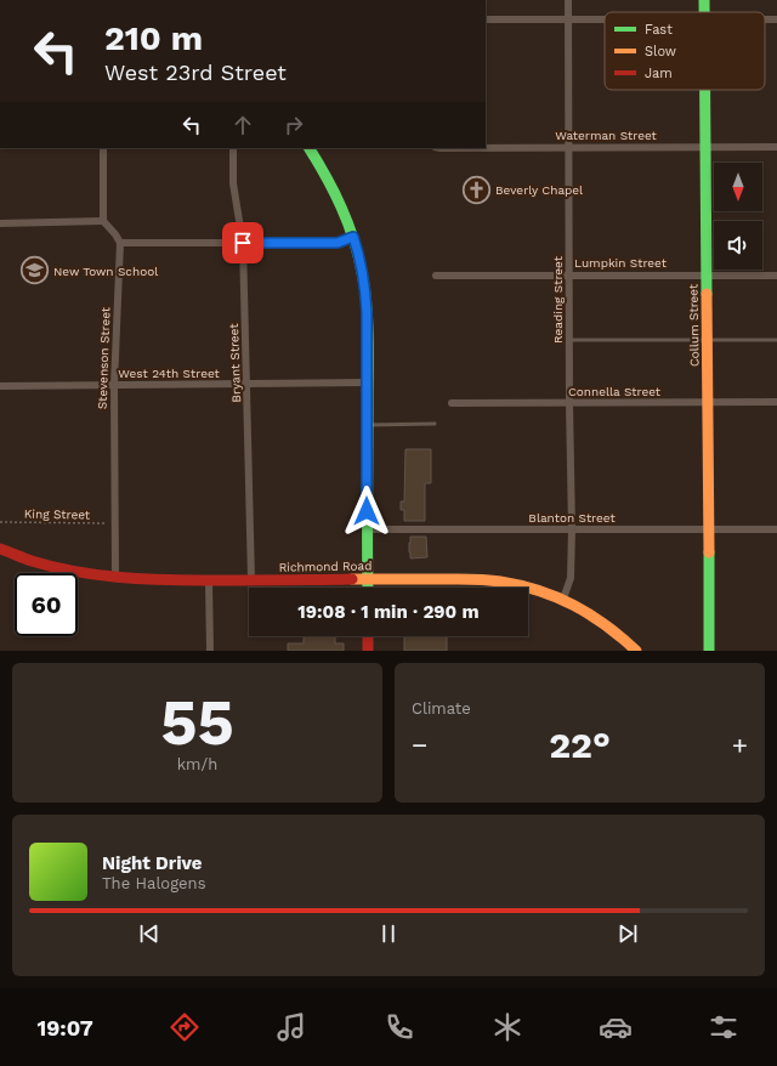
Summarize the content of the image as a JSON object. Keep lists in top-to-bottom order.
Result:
{
  "streets": {
    "street": [
      "Waterman Street",
      "Lumpkin Street",
      "Reading Street",
      "Collum Street",
      "Stevenson Street",
      "Bryant Street",
      "West 24th Street",
      "Connella Street",
      "Blanton Street",
      "Richmond Road"
    ],
    "path": ["King Street"]
  },
  "crossings": [
    ["Waterman Street", "Reading Street"],
    ["Waterman Street", "Collum Street"],
    ["Lumpkin Street", "Reading Street"],
    ["Lumpkin Street", "Collum Street"],
    ["Reading Street", "Connella Street"],
    ["Reading Street", "Blanton Street"],
    ["Reading Street", "Richmond Road"],
    ["Collum Street", "Connella Street"],
    ["Collum Street", "Blanton Street"],
    ["Stevenson Street", "West 24th Street"],
    ["Stevenson Street", "King Street"],
    ["Stevenson Street", "Richmond Road"],
    ["Bryant Street", "West 24th Street"],
    ["Bryant Street", "Richmond Road"]
  ],
  "places": {
    "church": ["Beverly Chapel"],
    "school or university": ["New Town School"]
  },
  "legend": ["Fast", "Slow", "Jam"],
  "north": "bottom",
  "page": {
    "turn": ["210 m", "West 23rd Street"],
    "limit": "60",
    "trip": "19:08 · 1 min · 290 m",
    "tile": [
      ["55", "km/h"],
      "Climate"
    ],
    "heat": ["−", "22°", "+"],
    "song": ["Night Drive", "The Halogens"],
    "tabs": "19:07"
  }
}
